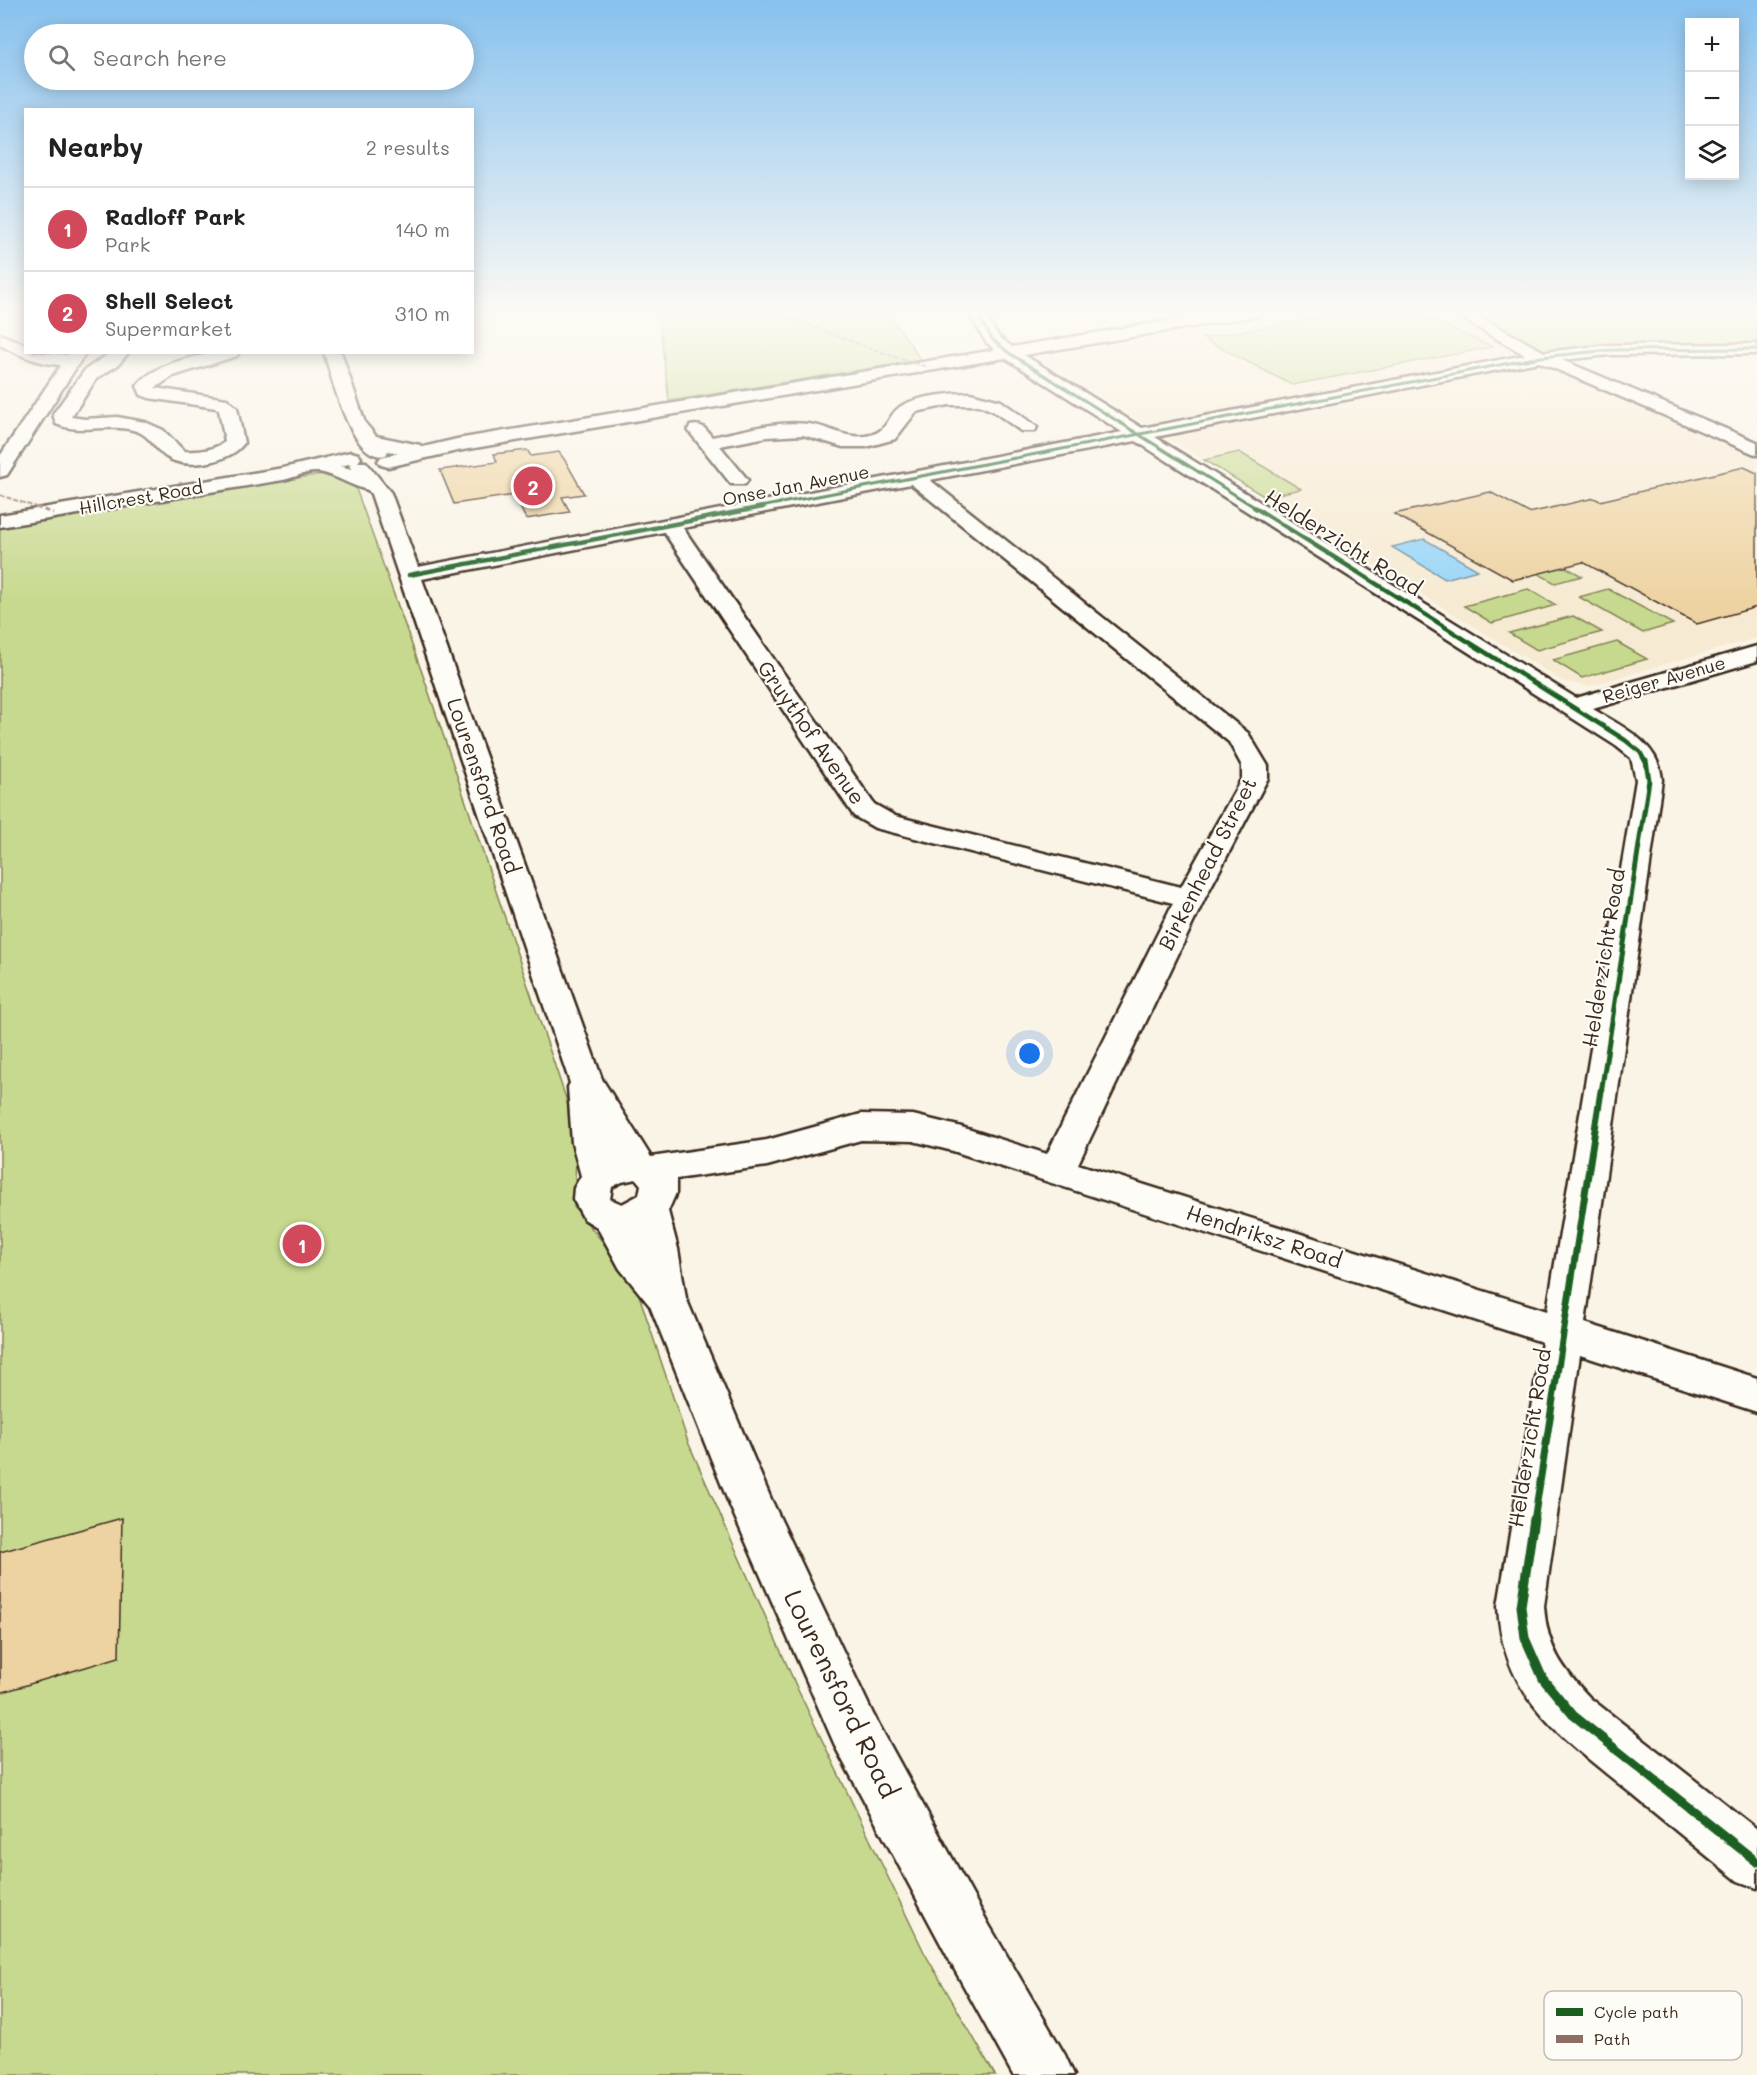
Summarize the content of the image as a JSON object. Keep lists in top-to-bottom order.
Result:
{
  "streets": {
    "street": [
      "Onse Jan Avenue",
      "Hillcrest Road",
      "Helderzicht Road",
      "Reiger Avenue",
      "Gruythof Avenue",
      "Lourensford Road",
      "Birkenhead Street",
      "Hendriksz Road"
    ]
  },
  "crossings": [
    ["Onse Jan Avenue", "Helderzicht Road"],
    ["Onse Jan Avenue", "Gruythof Avenue"],
    ["Onse Jan Avenue", "Lourensford Road"],
    ["Onse Jan Avenue", "Birkenhead Street"],
    ["Hillcrest Road", "Lourensford Road"],
    ["Helderzicht Road", "Reiger Avenue"],
    ["Helderzicht Road", "Hendriksz Road"],
    ["Gruythof Avenue", "Birkenhead Street"],
    ["Lourensford Road", "Hendriksz Road"],
    ["Birkenhead Street", "Hendriksz Road"]
  ],
  "legend": ["Cycle path", "Path"],
  "page": {
    "map_buttons": ["+", "−"],
    "search": "Search here",
    "heading": ["Nearby", "2 results"],
    "list": [
      {
        "mark": "1",
        "name": "Radloff Park",
        "note": "Park",
        "value": "140 m"
      },
      {
        "mark": "2",
        "name": "Shell Select",
        "note": "Supermarket",
        "value": "310 m"
      }
    ],
    "pins": ["2", "1"]
  }
}
